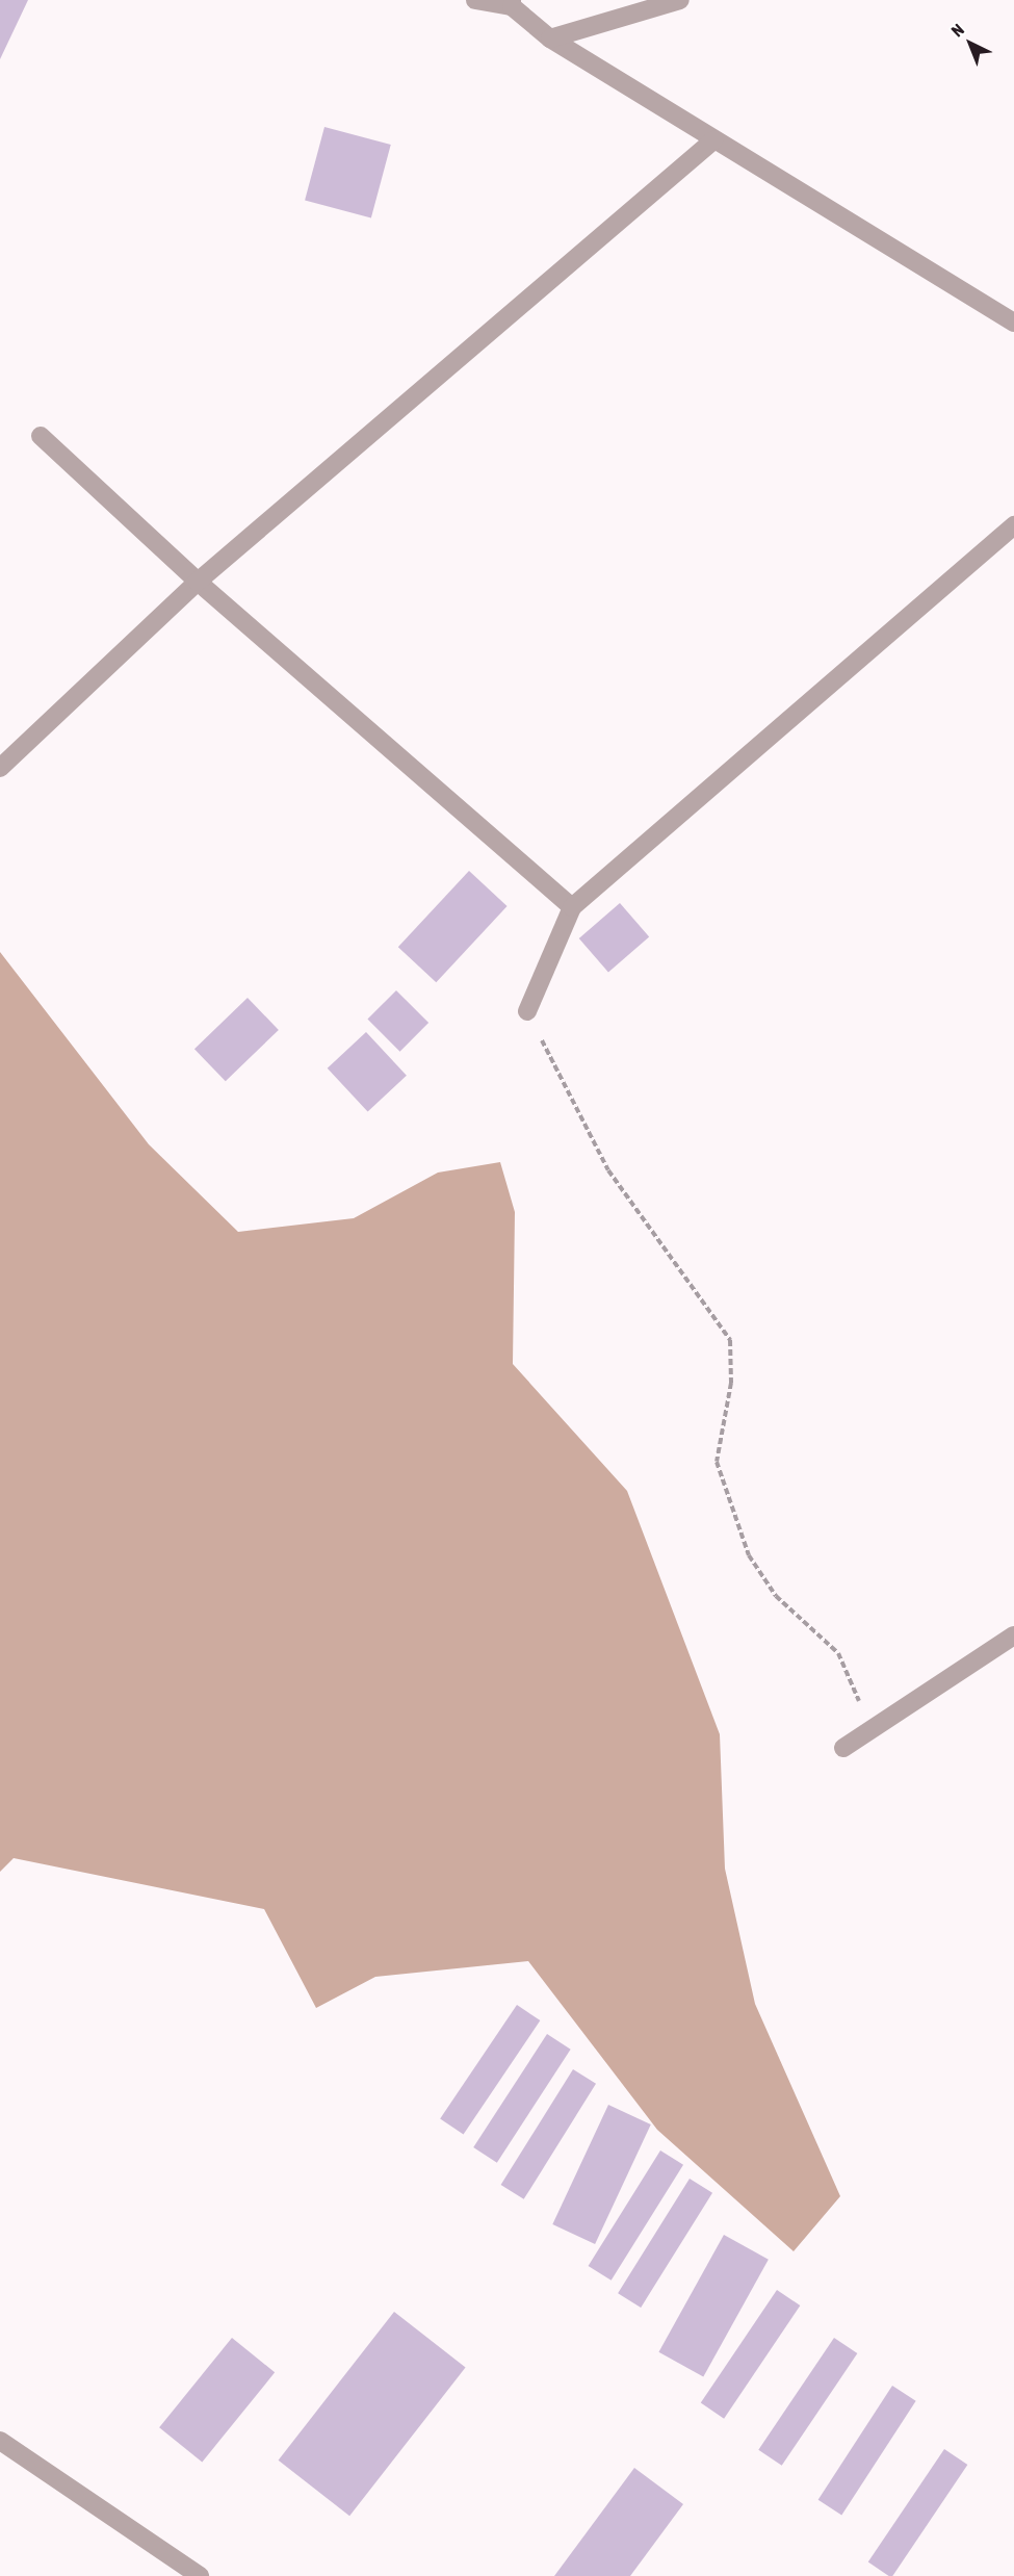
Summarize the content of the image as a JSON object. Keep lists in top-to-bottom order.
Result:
{
  "north": "top left"
}
